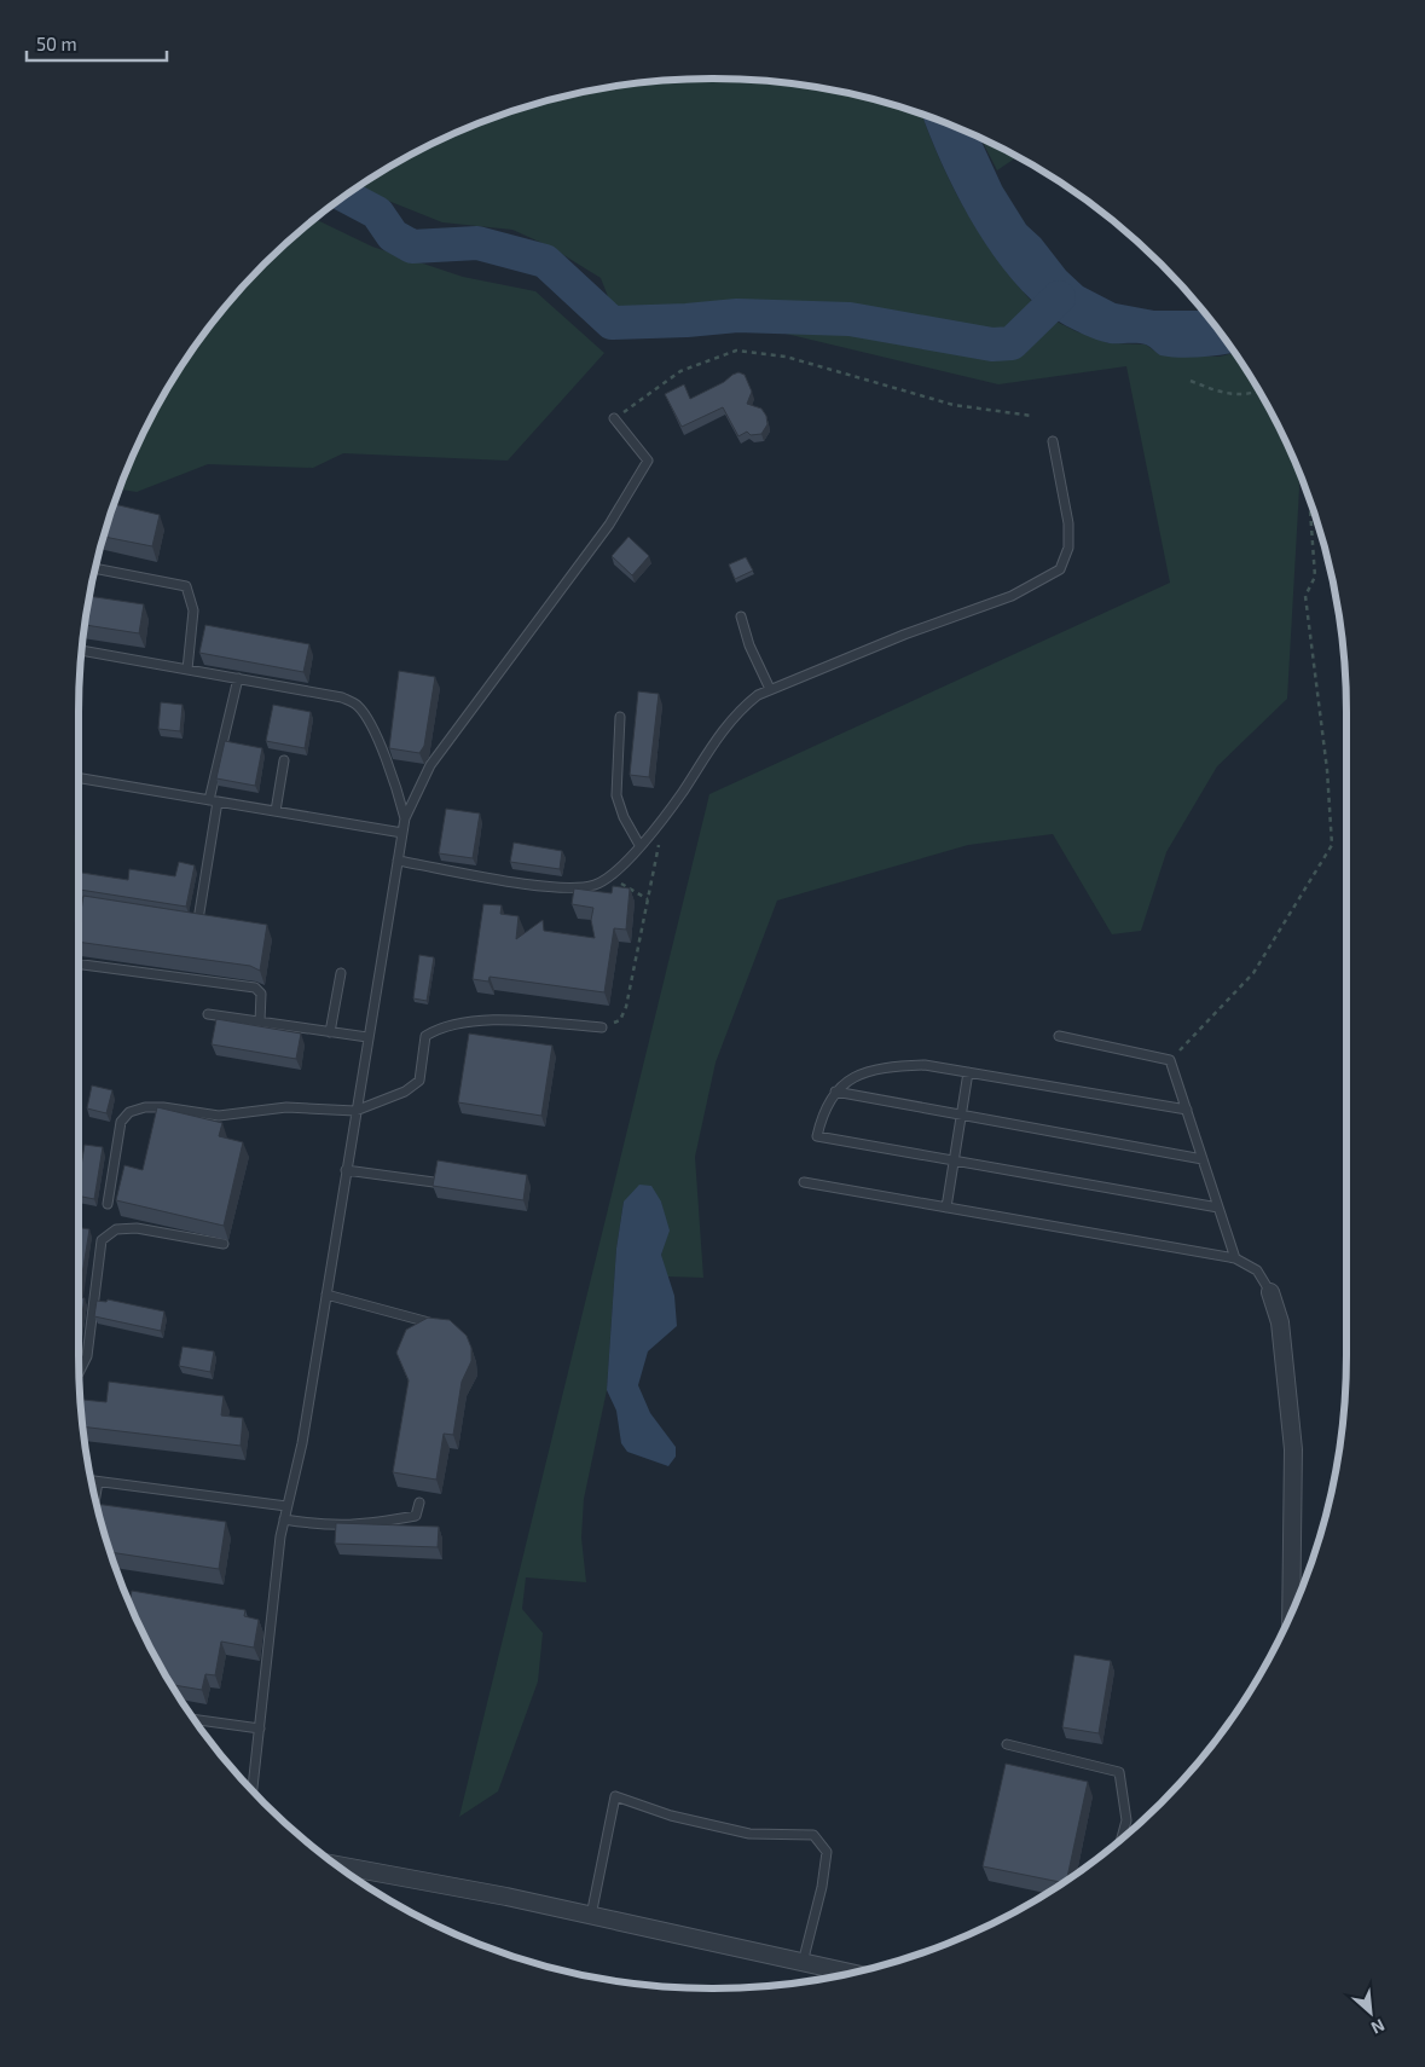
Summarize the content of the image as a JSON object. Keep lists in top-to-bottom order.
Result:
{
  "scale_bar": "50 m",
  "north": "bottom right"
}
